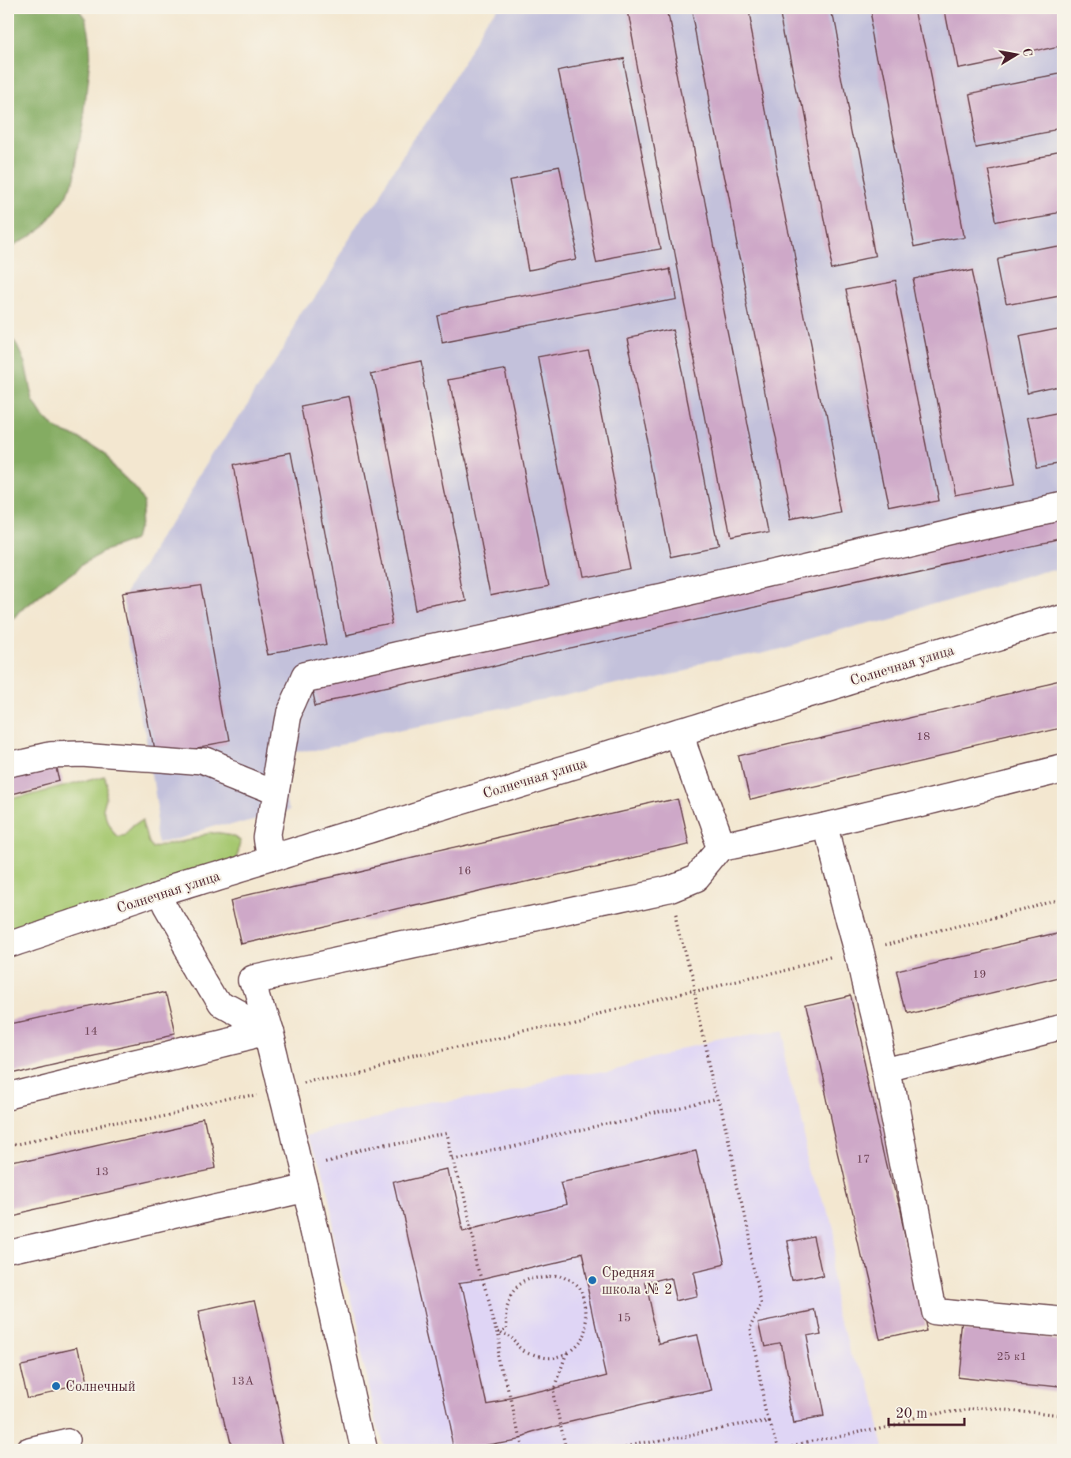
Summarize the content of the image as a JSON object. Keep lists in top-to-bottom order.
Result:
{
  "streets": {
    "street": ["Солнечная улица"]
  },
  "places": ["Средняя школа № 2", "Солнечный"],
  "house_numbers": [
    "18",
    "16",
    "19",
    "14",
    "17",
    "13",
    "15",
    "25 к1",
    "13А"
  ],
  "scale_bar": "20 m",
  "north": "right"
}
